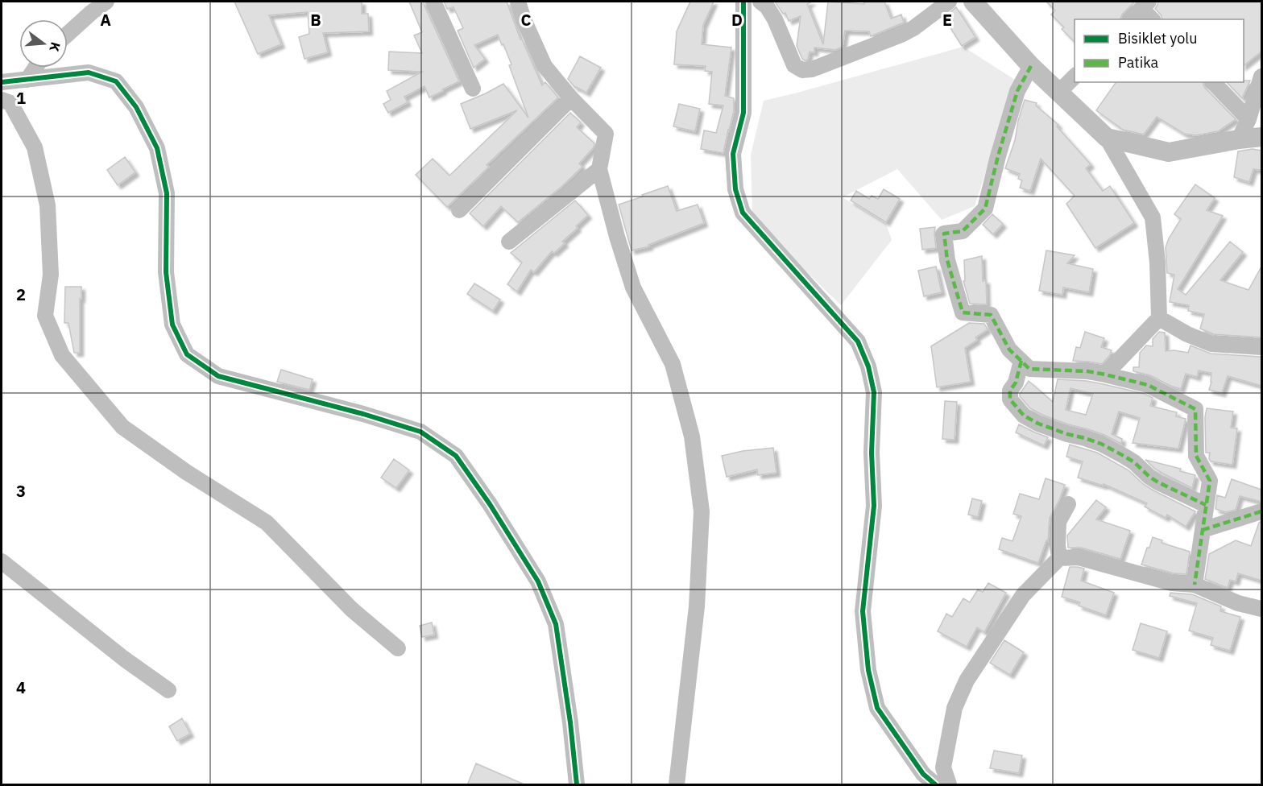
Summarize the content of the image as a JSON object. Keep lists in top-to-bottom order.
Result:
{
  "legend": ["Bisiklet yolu", "Patika"],
  "north": "right",
  "grid": {
    "columns": [
      "A",
      "B",
      "C",
      "D",
      "E"
    ],
    "rows": [
      "1",
      "2",
      "3",
      "4"
    ]
  }
}
